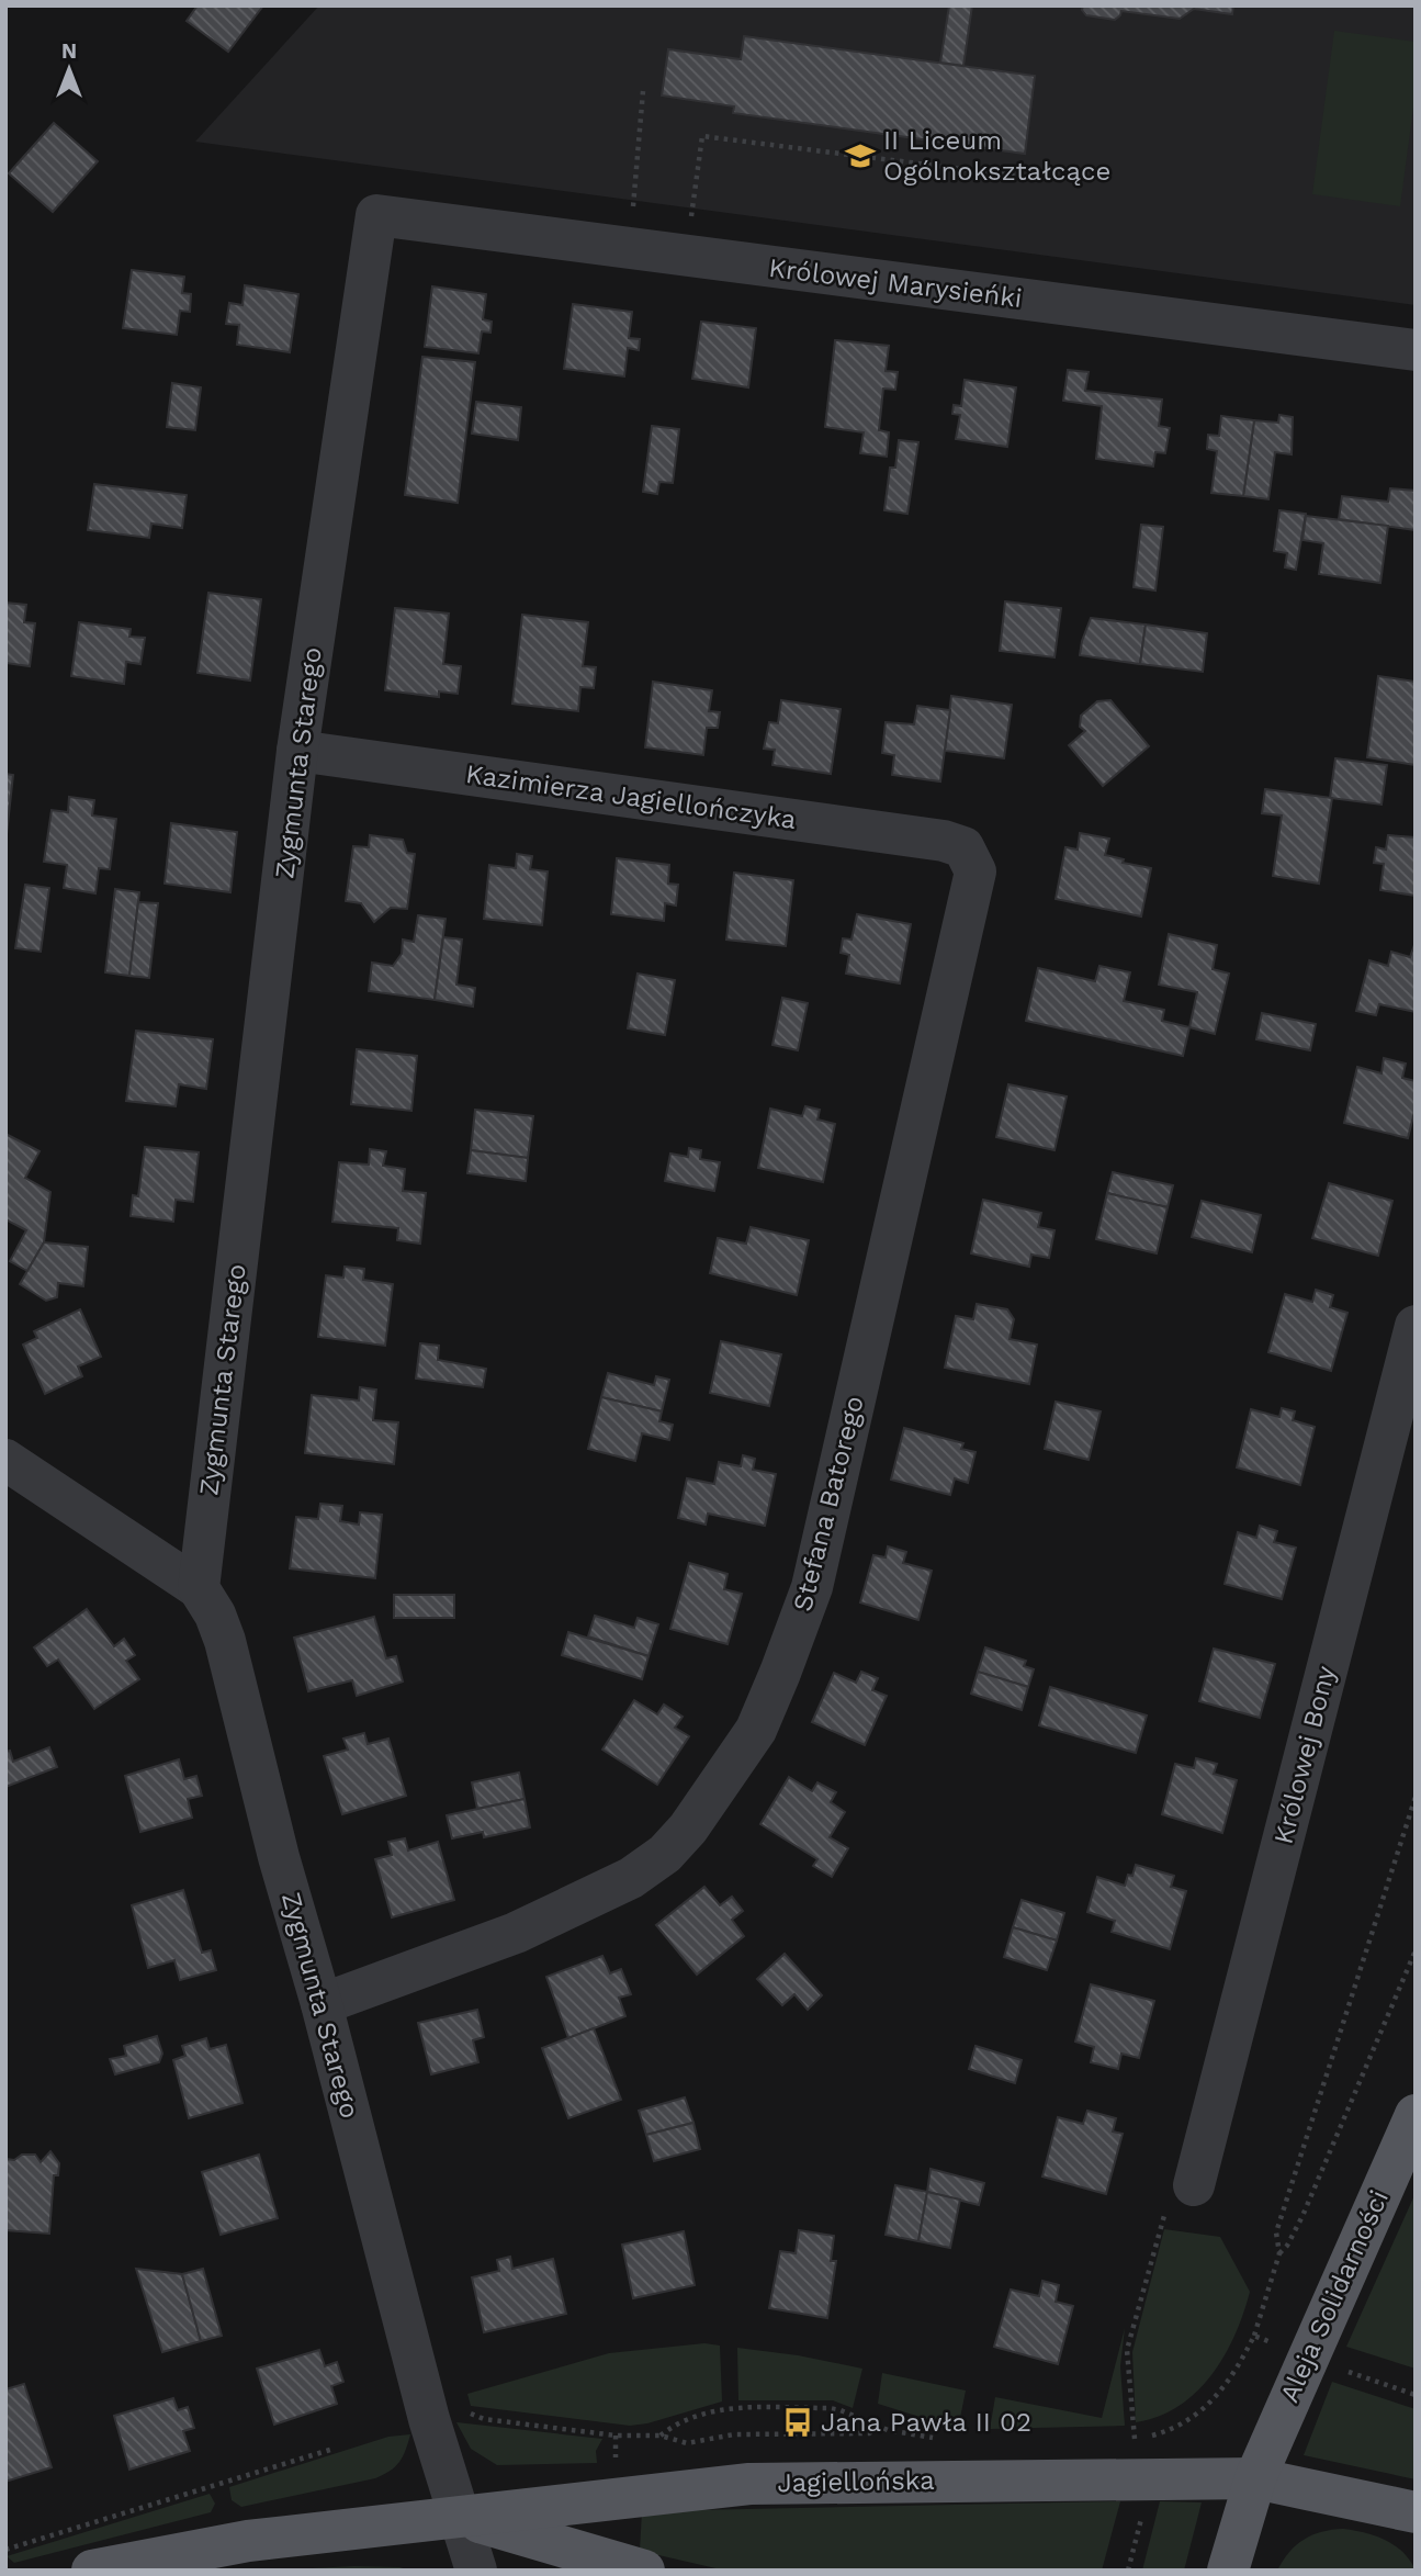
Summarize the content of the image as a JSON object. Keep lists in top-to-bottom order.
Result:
{
  "streets": {
    "main road": ["Aleja Solidarności", "Jagiellońska"],
    "street": [
      "Królowej Marysieńki",
      "Zygmunta Starego",
      "Kazimierza Jagiellończyka",
      "Stefana Batorego",
      "Królowej Bony"
    ]
  },
  "crossings": [
    ["Królowej Marysieńki", "Zygmunta Starego"],
    ["Zygmunta Starego", "Kazimierza Jagiellończyka"],
    ["Zygmunta Starego", "Stefana Batorego"],
    ["Zygmunta Starego", "Jagiellońska"],
    ["Kazimierza Jagiellończyka", "Stefana Batorego"],
    ["Aleja Solidarności", "Jagiellońska"]
  ],
  "places": {
    "school or university": ["II Liceum Ogólnokształcące"],
    "bus stop": ["Jana Pawła II 02"]
  },
  "north": "top"
}
